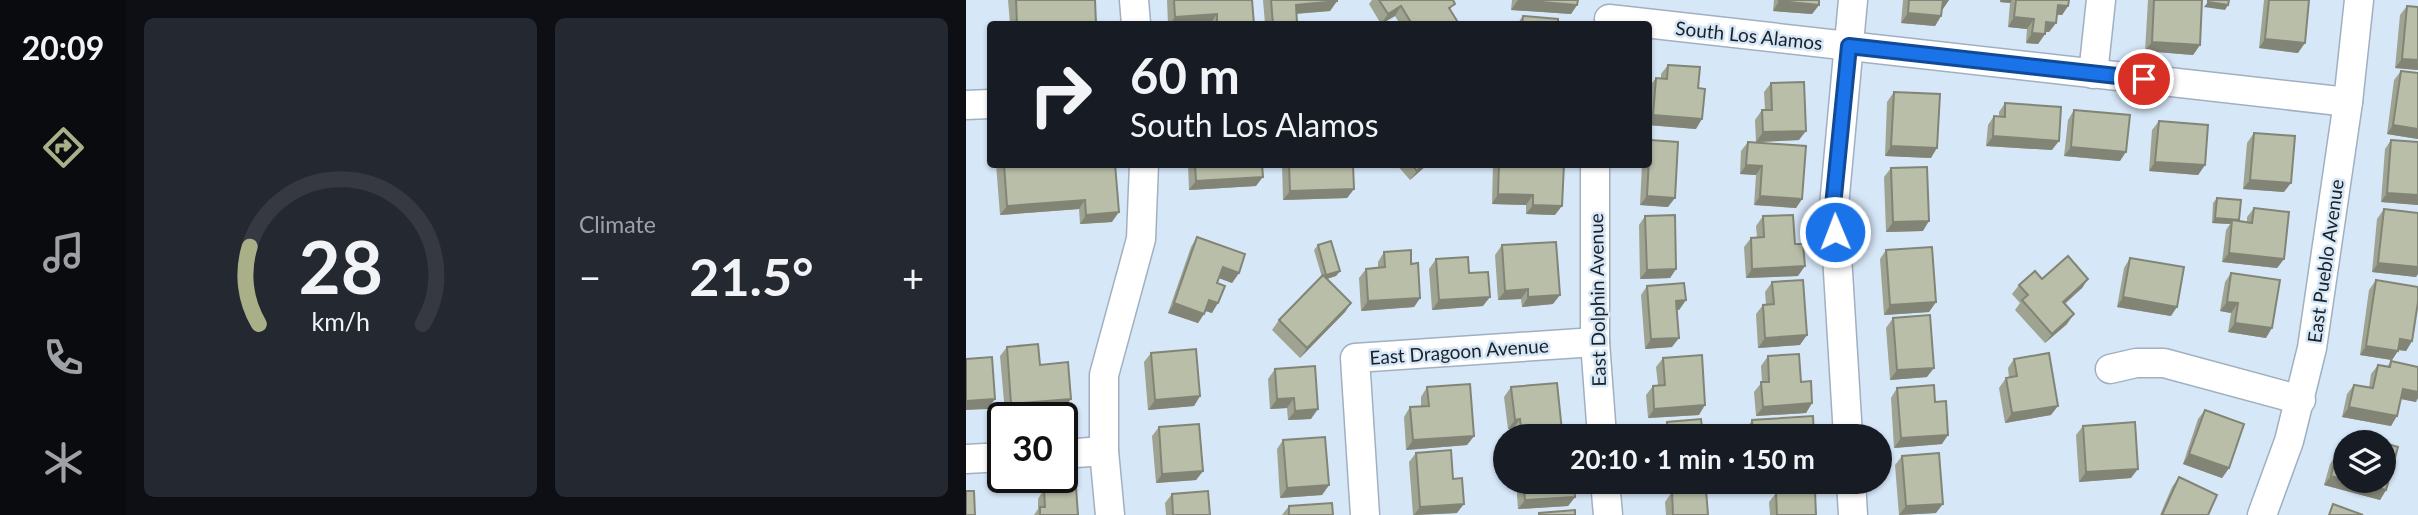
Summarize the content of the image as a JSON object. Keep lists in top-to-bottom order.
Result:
{
  "streets": {
    "street": [
      "South Los Alamos",
      "East Pueblo Avenue",
      "East Dolphin Avenue",
      "East Dragoon Avenue"
    ]
  },
  "crossings": [
    ["South Los Alamos", "East Pueblo Avenue"],
    ["East Dolphin Avenue", "East Dragoon Avenue"]
  ],
  "page": {
    "tabs": "20:09",
    "tile": "Climate",
    "turn": ["60 m", "South Los Alamos"],
    "heat": ["−", "21.5°", "+"],
    "limit": "30",
    "trip": "20:10 · 1 min · 150 m",
    "gauge": ["28", "km/h"]
  }
}
